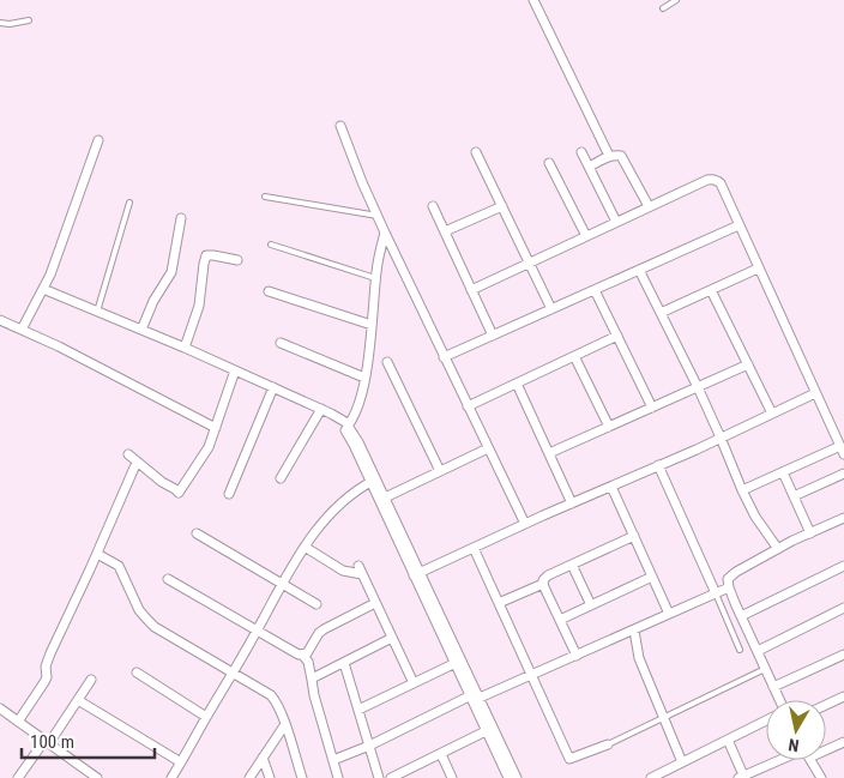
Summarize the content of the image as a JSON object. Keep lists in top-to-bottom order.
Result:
{
  "scale_bar": "100 m",
  "north": "bottom"
}
